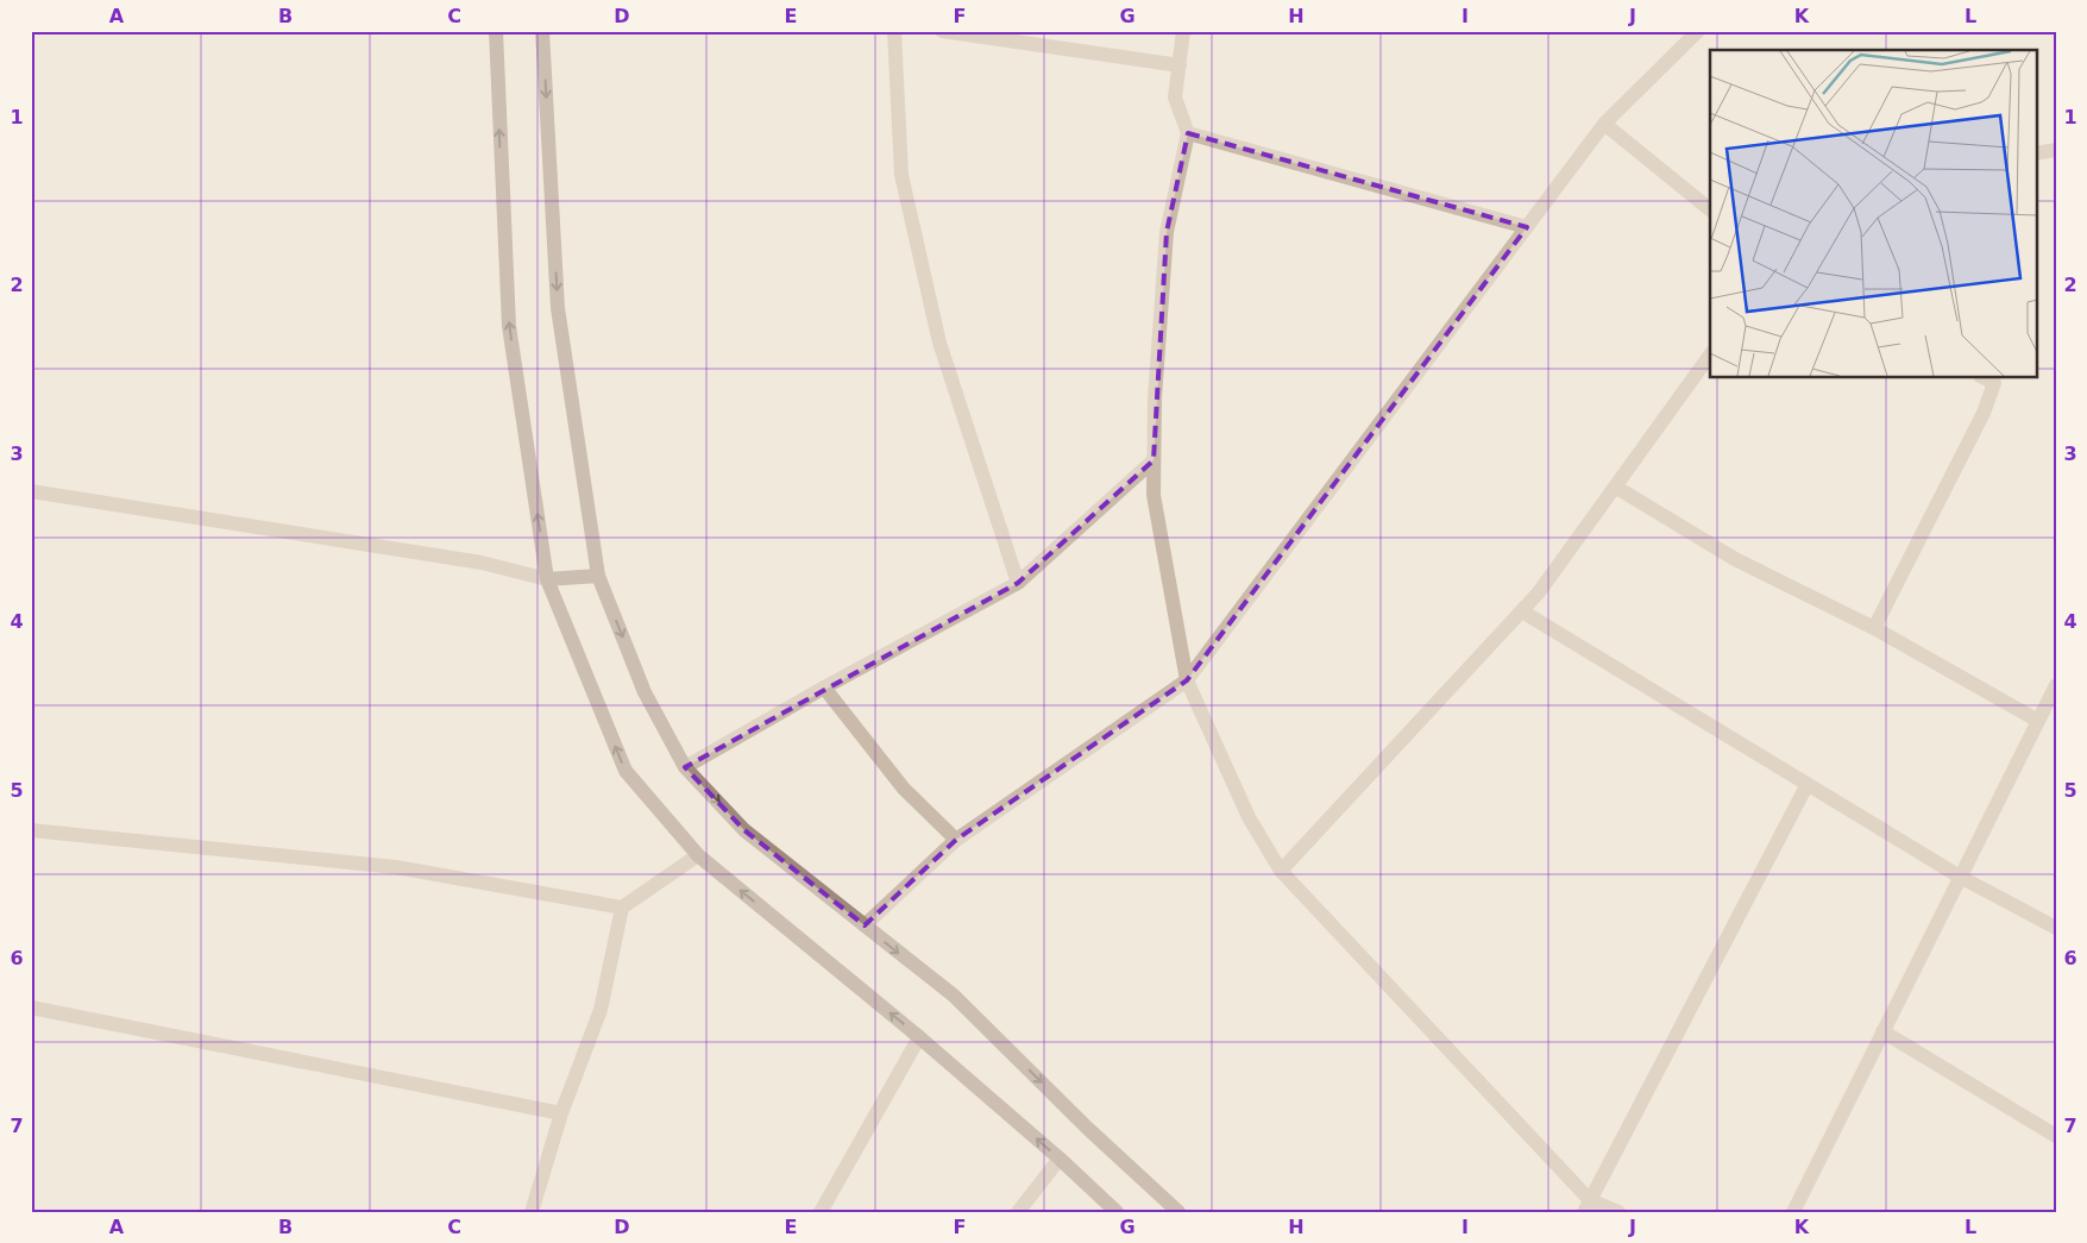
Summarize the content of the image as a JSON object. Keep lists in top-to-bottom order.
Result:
{
  "grid": {
    "columns": [
      "A",
      "B",
      "C",
      "D",
      "E",
      "F",
      "G",
      "H",
      "I",
      "J",
      "K",
      "L"
    ],
    "rows": [
      "1",
      "2",
      "3",
      "4",
      "5",
      "6",
      "7"
    ]
  }
}
